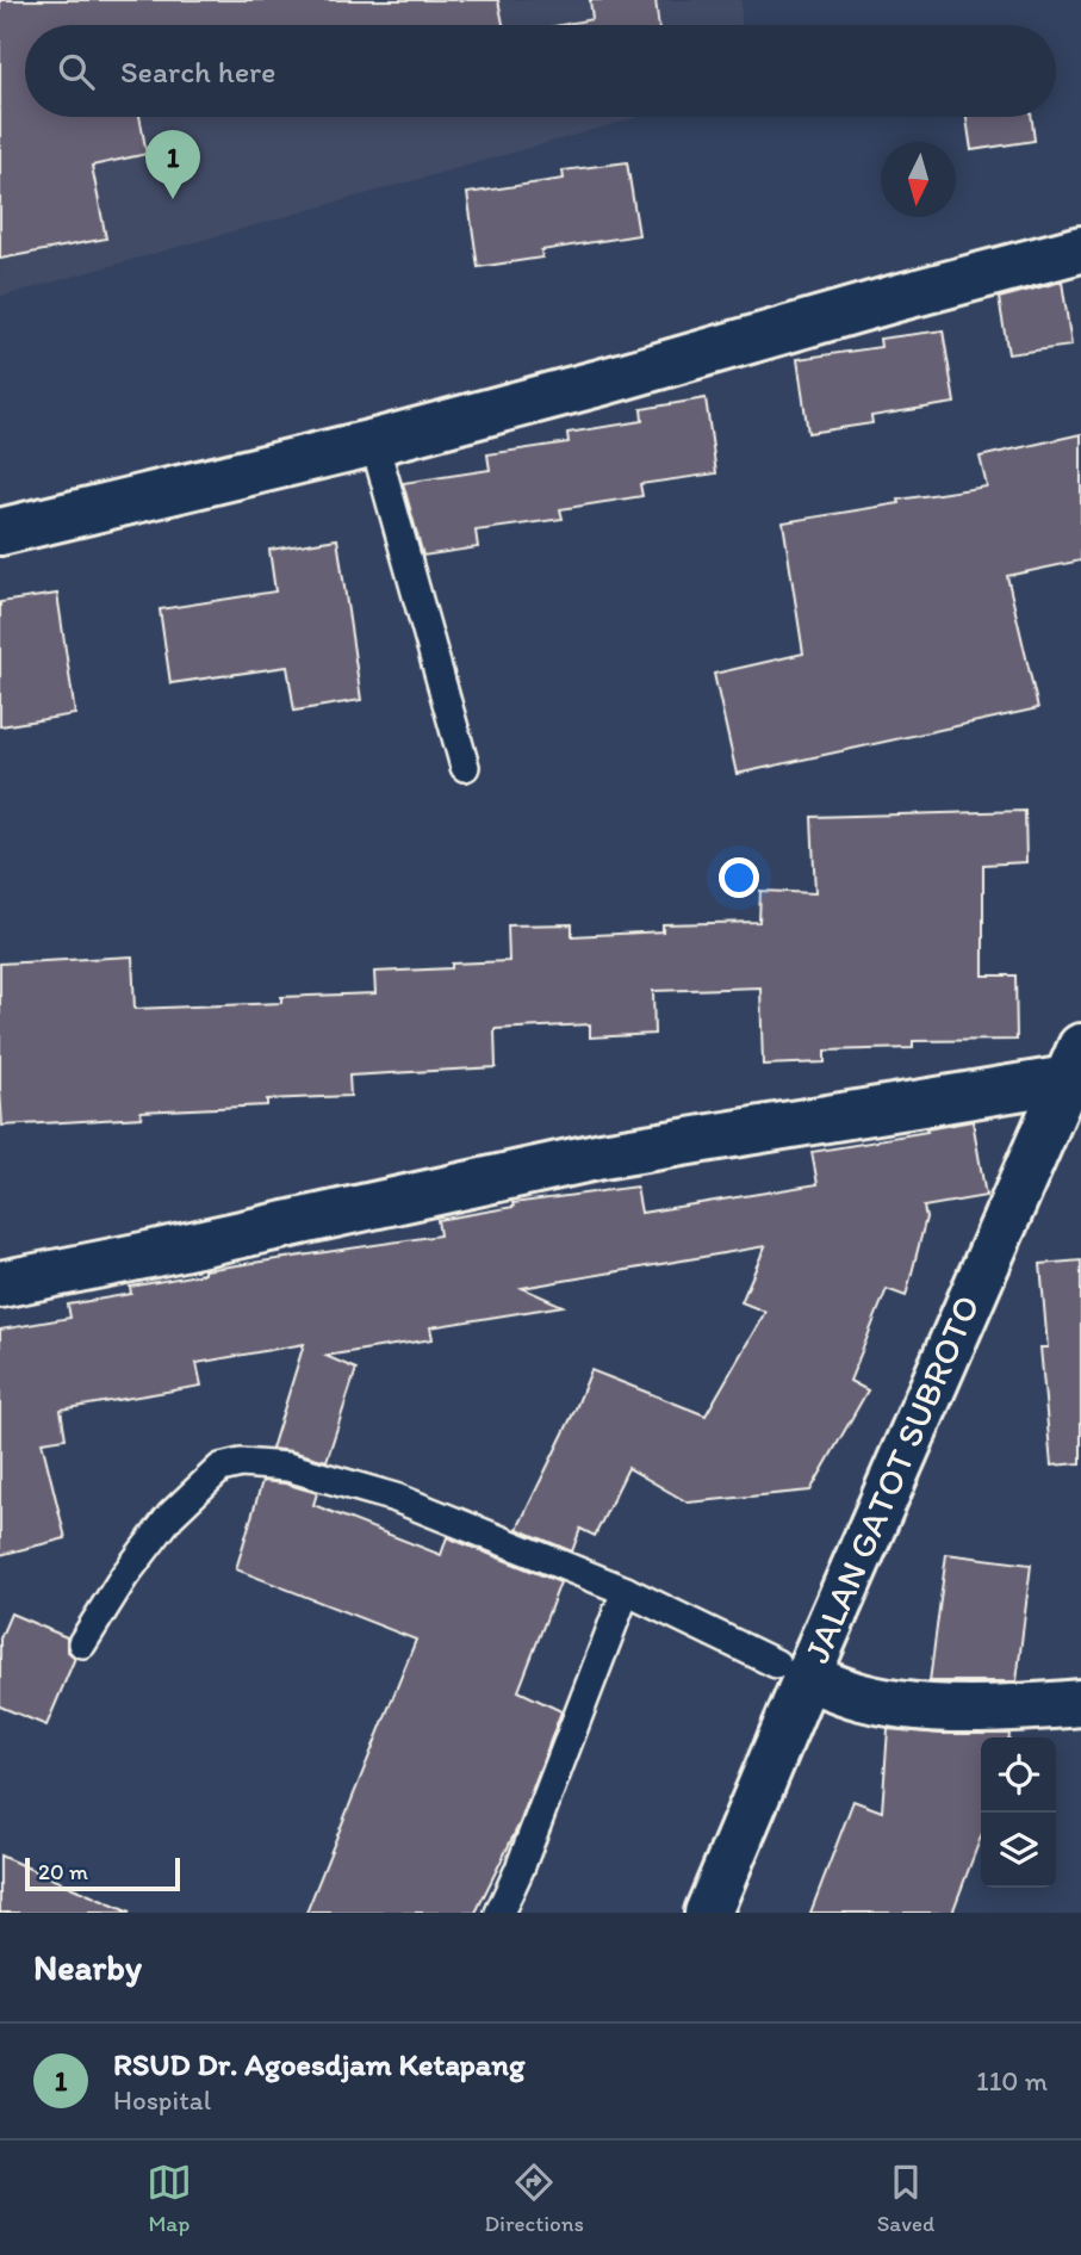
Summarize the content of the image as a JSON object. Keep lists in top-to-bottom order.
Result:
{
  "streets": {
    "street": ["JALAN GATOT SUBROTO"]
  },
  "scale_bar": "20 m",
  "north": "bottom",
  "page": {
    "search": "Search here",
    "pins": "1",
    "scale": "20 m",
    "heading": "Nearby",
    "list": [
      {
        "mark": "1",
        "name": "RSUD Dr. Agoesdjam Ketapang",
        "note": "Hospital",
        "value": "110 m"
      }
    ],
    "nav": ["Map", "Directions", "Saved"]
  }
}
